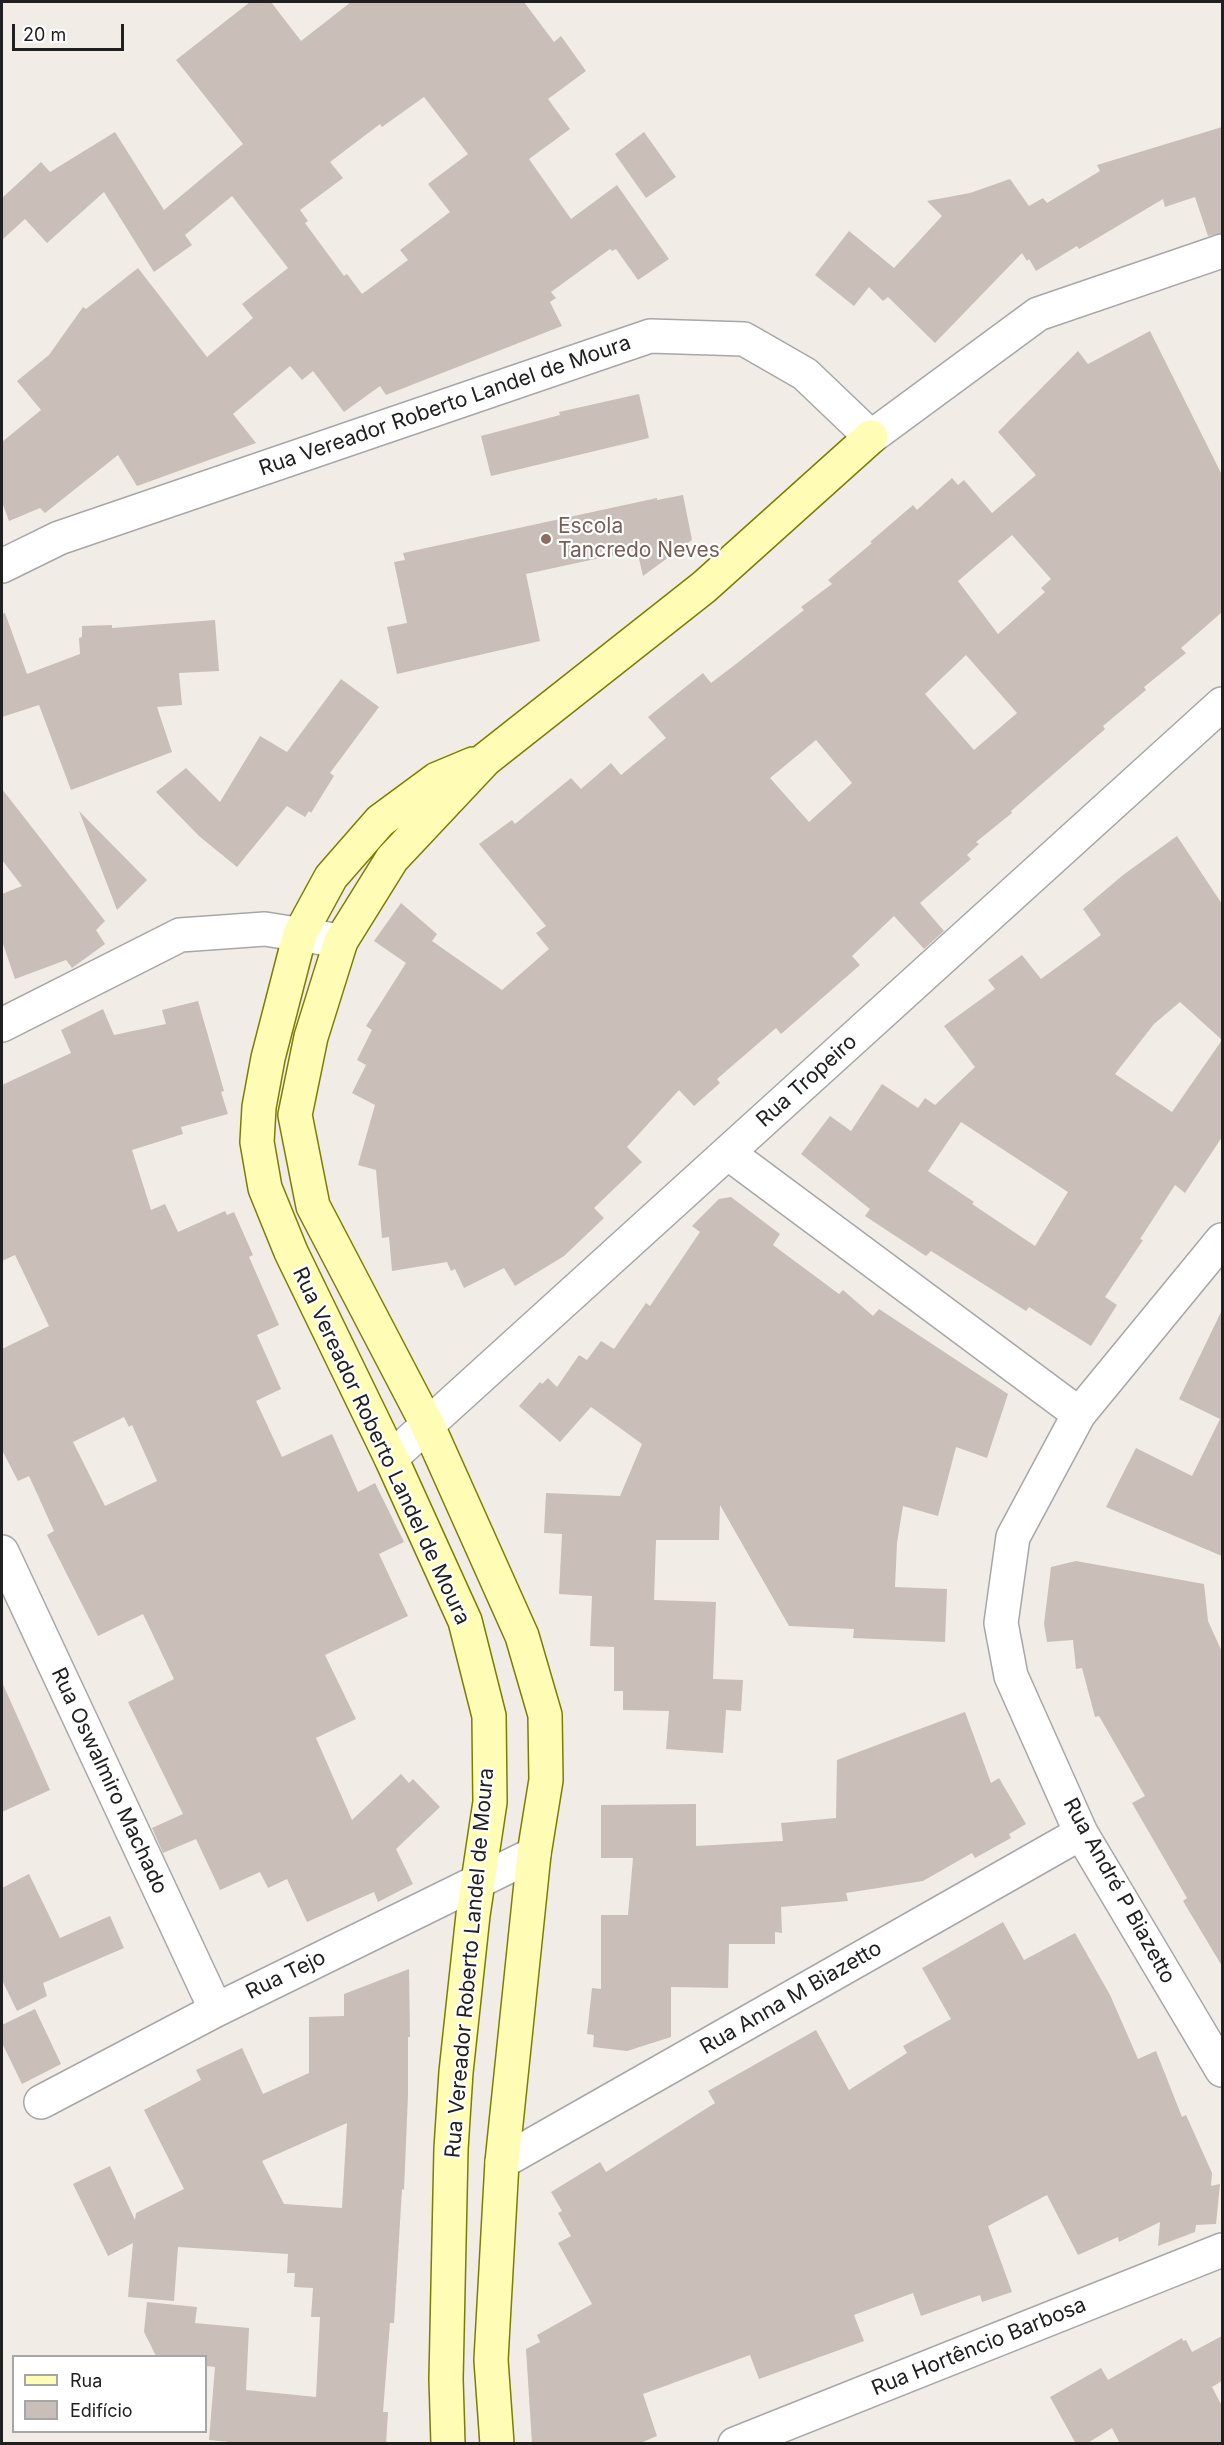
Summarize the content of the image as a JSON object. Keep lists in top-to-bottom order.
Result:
{
  "streets": {
    "street": [
      "Rua Vereador Roberto Landel de Moura",
      "Rua Tropeiro",
      "Rua Oswalmiro Machado",
      "Rua André P Biazetto",
      "Rua Tejo",
      "Rua Anna M Biazetto",
      "Rua Hortêncio Barbosa"
    ]
  },
  "crossings": [
    ["Rua Vereador Roberto Landel de Moura", "Rua Tropeiro"],
    ["Rua Vereador Roberto Landel de Moura", "Rua Tejo"],
    ["Rua Vereador Roberto Landel de Moura", "Rua Anna M Biazetto"],
    ["Rua Oswalmiro Machado", "Rua Tejo"],
    ["Rua André P Biazetto", "Rua Anna M Biazetto"]
  ],
  "places": ["Escola Tancredo Neves"],
  "legend": ["Rua", "Edifício"],
  "scale_bar": "20 m"
}
